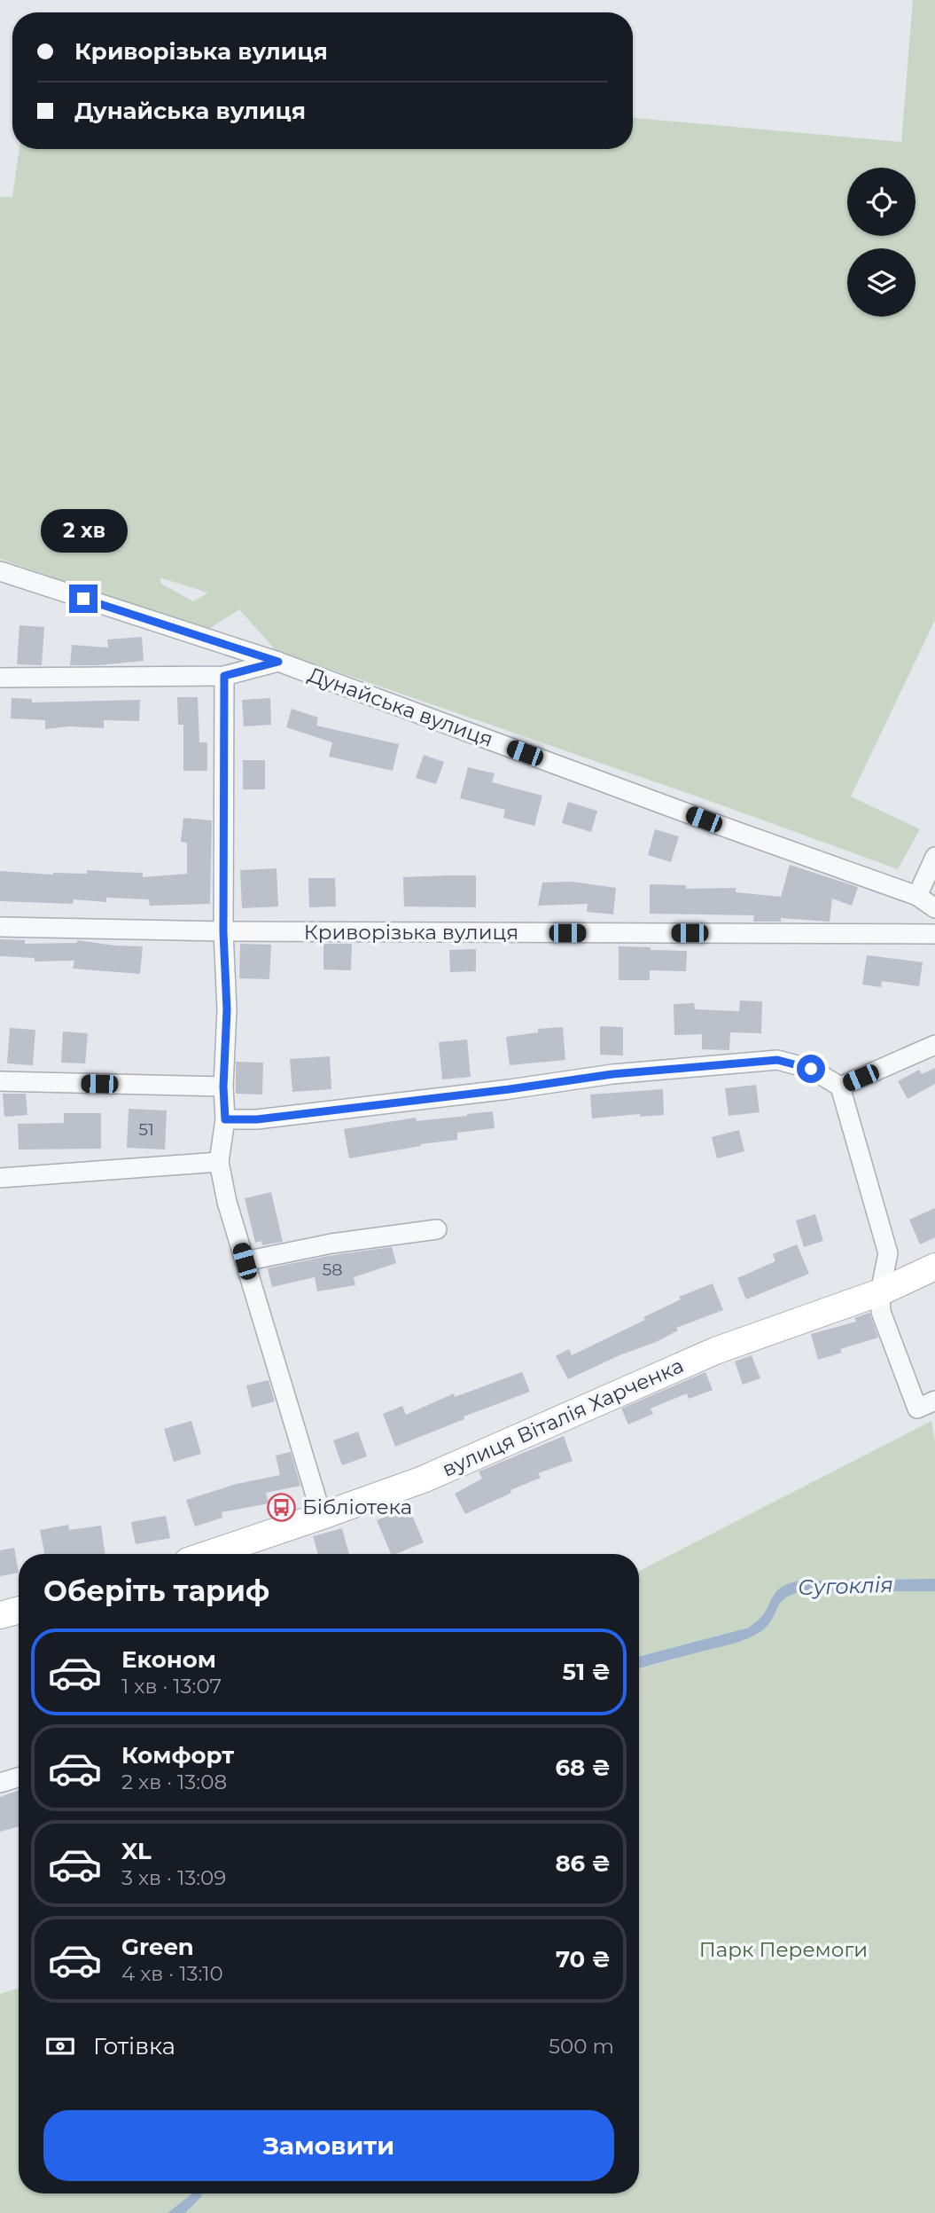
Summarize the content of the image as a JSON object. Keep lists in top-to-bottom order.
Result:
{
  "streets": {
    "street": ["Дунайська вулиця", "Криворізька вулиця", "вулиця Віталія Харченка"]
  },
  "water": ["Сугоклія"],
  "parks": ["Парк Перемоги"],
  "places": {
    "bus stop": ["Бібліотека"]
  },
  "house_numbers": ["51", "58"],
  "page": {
    "banner": ["Криворізька вулиця", "Дунайська вулиця"],
    "bubble": "2 хв",
    "heading": "Оберіть тариф",
    "list": [
      {
        "name": "Економ",
        "note": "1 хв · 13:07",
        "value": "51 ₴"
      },
      {
        "name": "Комфорт",
        "note": "2 хв · 13:08",
        "value": "68 ₴"
      },
      {
        "name": "XL",
        "note": "3 хв · 13:09",
        "value": "86 ₴"
      },
      {
        "name": "Green",
        "note": "4 хв · 13:10",
        "value": "70 ₴"
      }
    ],
    "pay": ["Готівка", "500 m"],
    "buttons": "Замовити"
  }
}
